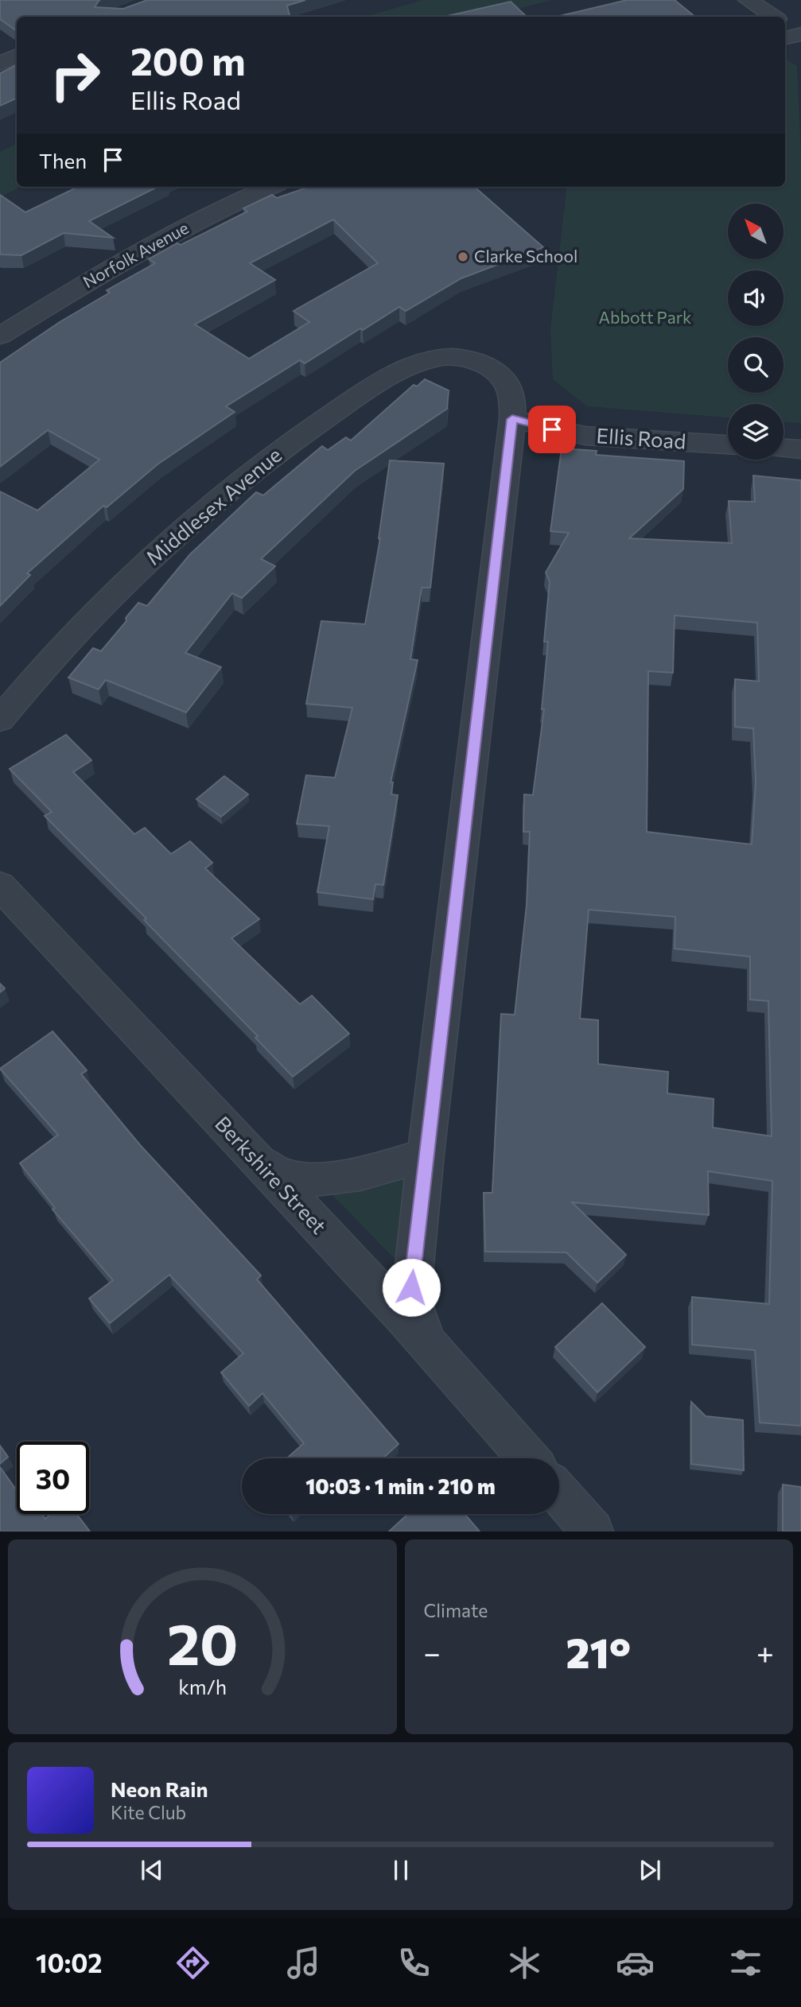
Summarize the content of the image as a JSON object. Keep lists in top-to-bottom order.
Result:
{
  "streets": {
    "street": [
      "Norfolk Avenue",
      "Ellis Road",
      "Middlesex Avenue",
      "Berkshire Street"
    ]
  },
  "crossings": [
    ["Ellis Road", "Middlesex Avenue"]
  ],
  "parks": ["Abbott Park"],
  "places": ["Clarke School"],
  "north": "top left",
  "page": {
    "turn": ["200 m", "Ellis Road"],
    "then": "Then",
    "limit": "30",
    "trip": "10:03 · 1 min · 210 m",
    "tile": "Climate",
    "heat": ["−", "21°", "+"],
    "song": ["Neon Rain", "Kite Club"],
    "tabs": "10:02",
    "gauge": ["20", "km/h"]
  }
}
